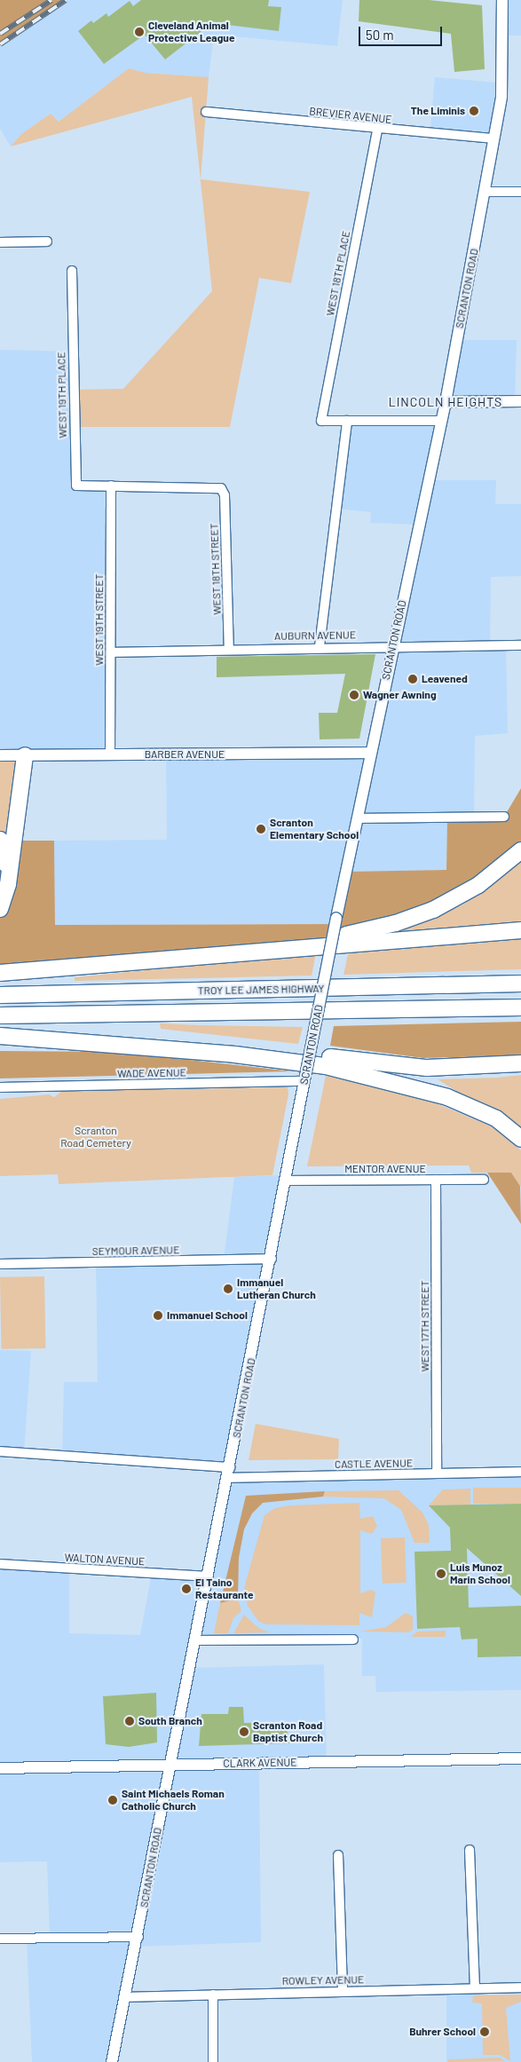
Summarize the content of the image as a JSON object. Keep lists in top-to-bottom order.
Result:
{
  "streets": {
    "highway": ["TROY LEE JAMES HIGHWAY"],
    "street": [
      "BREVIER AVENUE",
      "WEST 18TH PLACE",
      "SCRANTON ROAD",
      "WEST 19TH PLACE",
      "WEST 18TH STREET",
      "WEST 19TH STREET",
      "AUBURN AVENUE",
      "BARBER AVENUE",
      "WADE AVENUE",
      "MENTOR AVENUE",
      "SEYMOUR AVENUE",
      "WEST 17TH STREET",
      "CASTLE AVENUE",
      "WALTON AVENUE",
      "CLARK AVENUE",
      "ROWLEY AVENUE"
    ]
  },
  "crossings": [
    ["BREVIER AVENUE", "WEST 18TH PLACE"],
    ["BREVIER AVENUE", "SCRANTON ROAD"],
    ["SCRANTON ROAD", "AUBURN AVENUE"],
    ["SCRANTON ROAD", "BARBER AVENUE"],
    ["SCRANTON ROAD", "WADE AVENUE"],
    ["SCRANTON ROAD", "MENTOR AVENUE"],
    ["SCRANTON ROAD", "SEYMOUR AVENUE"],
    ["SCRANTON ROAD", "CASTLE AVENUE"],
    ["SCRANTON ROAD", "WALTON AVENUE"],
    ["SCRANTON ROAD", "CLARK AVENUE"],
    ["SCRANTON ROAD", "ROWLEY AVENUE"],
    ["WEST 19TH PLACE", "WEST 18TH STREET"],
    ["WEST 19TH PLACE", "WEST 19TH STREET"],
    ["WEST 18TH STREET", "WEST 19TH STREET"],
    ["WEST 18TH STREET", "AUBURN AVENUE"],
    ["WEST 19TH STREET", "AUBURN AVENUE"],
    ["WEST 19TH STREET", "BARBER AVENUE"],
    ["MENTOR AVENUE", "WEST 17TH STREET"],
    ["WEST 17TH STREET", "CASTLE AVENUE"]
  ],
  "districts": ["LINCOLN HEIGHTS"],
  "parks": ["Scranton Road Cemetery"],
  "places": [
    "Cleveland Animal Protective League",
    "The Liminis",
    "Leavened",
    "Wagner Awning",
    "Scranton Elementary School",
    "Immanuel Lutheran Church",
    "Immanuel School",
    "Luis Munoz Marin School",
    "El Taino Restaurante",
    "South Branch",
    "Scranton Road Baptist Church",
    "Saint Michaels Roman Catholic Church",
    "Buhrer School"
  ],
  "scale_bar": "50 m"
}
